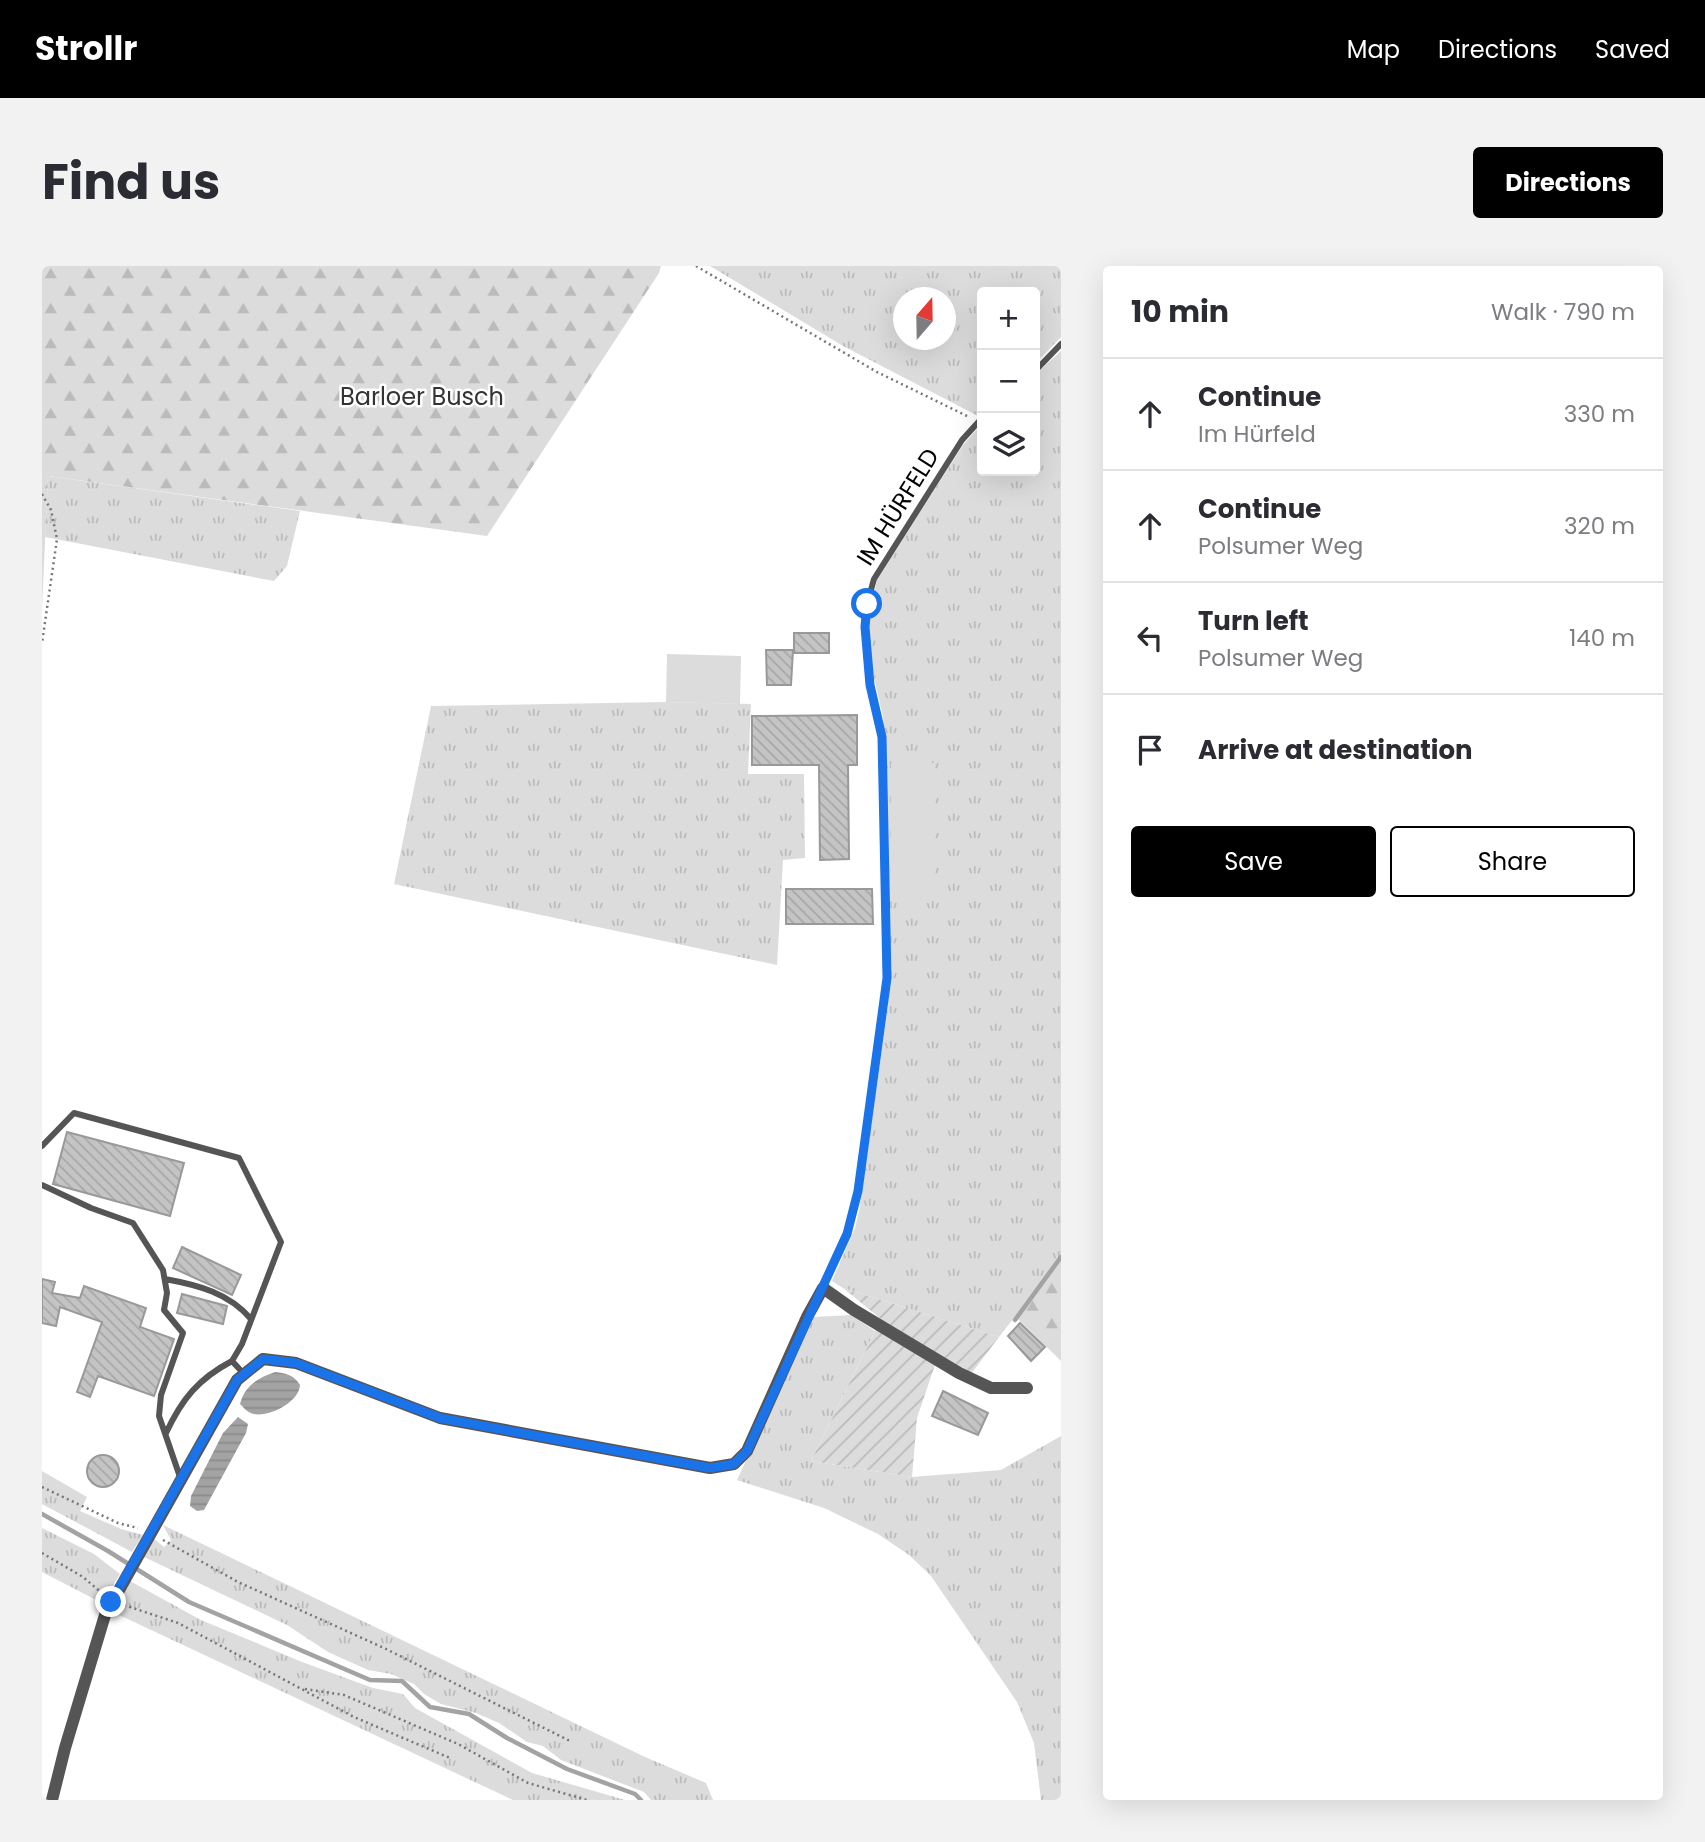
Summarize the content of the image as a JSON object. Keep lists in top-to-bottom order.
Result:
{
  "streets": {
    "lane": ["IM HÜRFELD"]
  },
  "parks": ["Barloer Busch"],
  "north": "top",
  "page": {
    "header": "Strollr",
    "nav": ["Map", "Directions", "Saved"],
    "title": "Find us",
    "buttons": [
      "Directions",
      ["Save", "Share"]
    ],
    "heading": ["10 min", "Walk · 790 m"],
    "map_buttons": ["+", "−"],
    "list": [
      ["Continue", "Im Hürfeld", "330 m"],
      ["Continue", "Polsumer Weg", "320 m"],
      ["Turn left", "Polsumer Weg", "140 m"],
      "Arrive at destination"
    ]
  }
}
